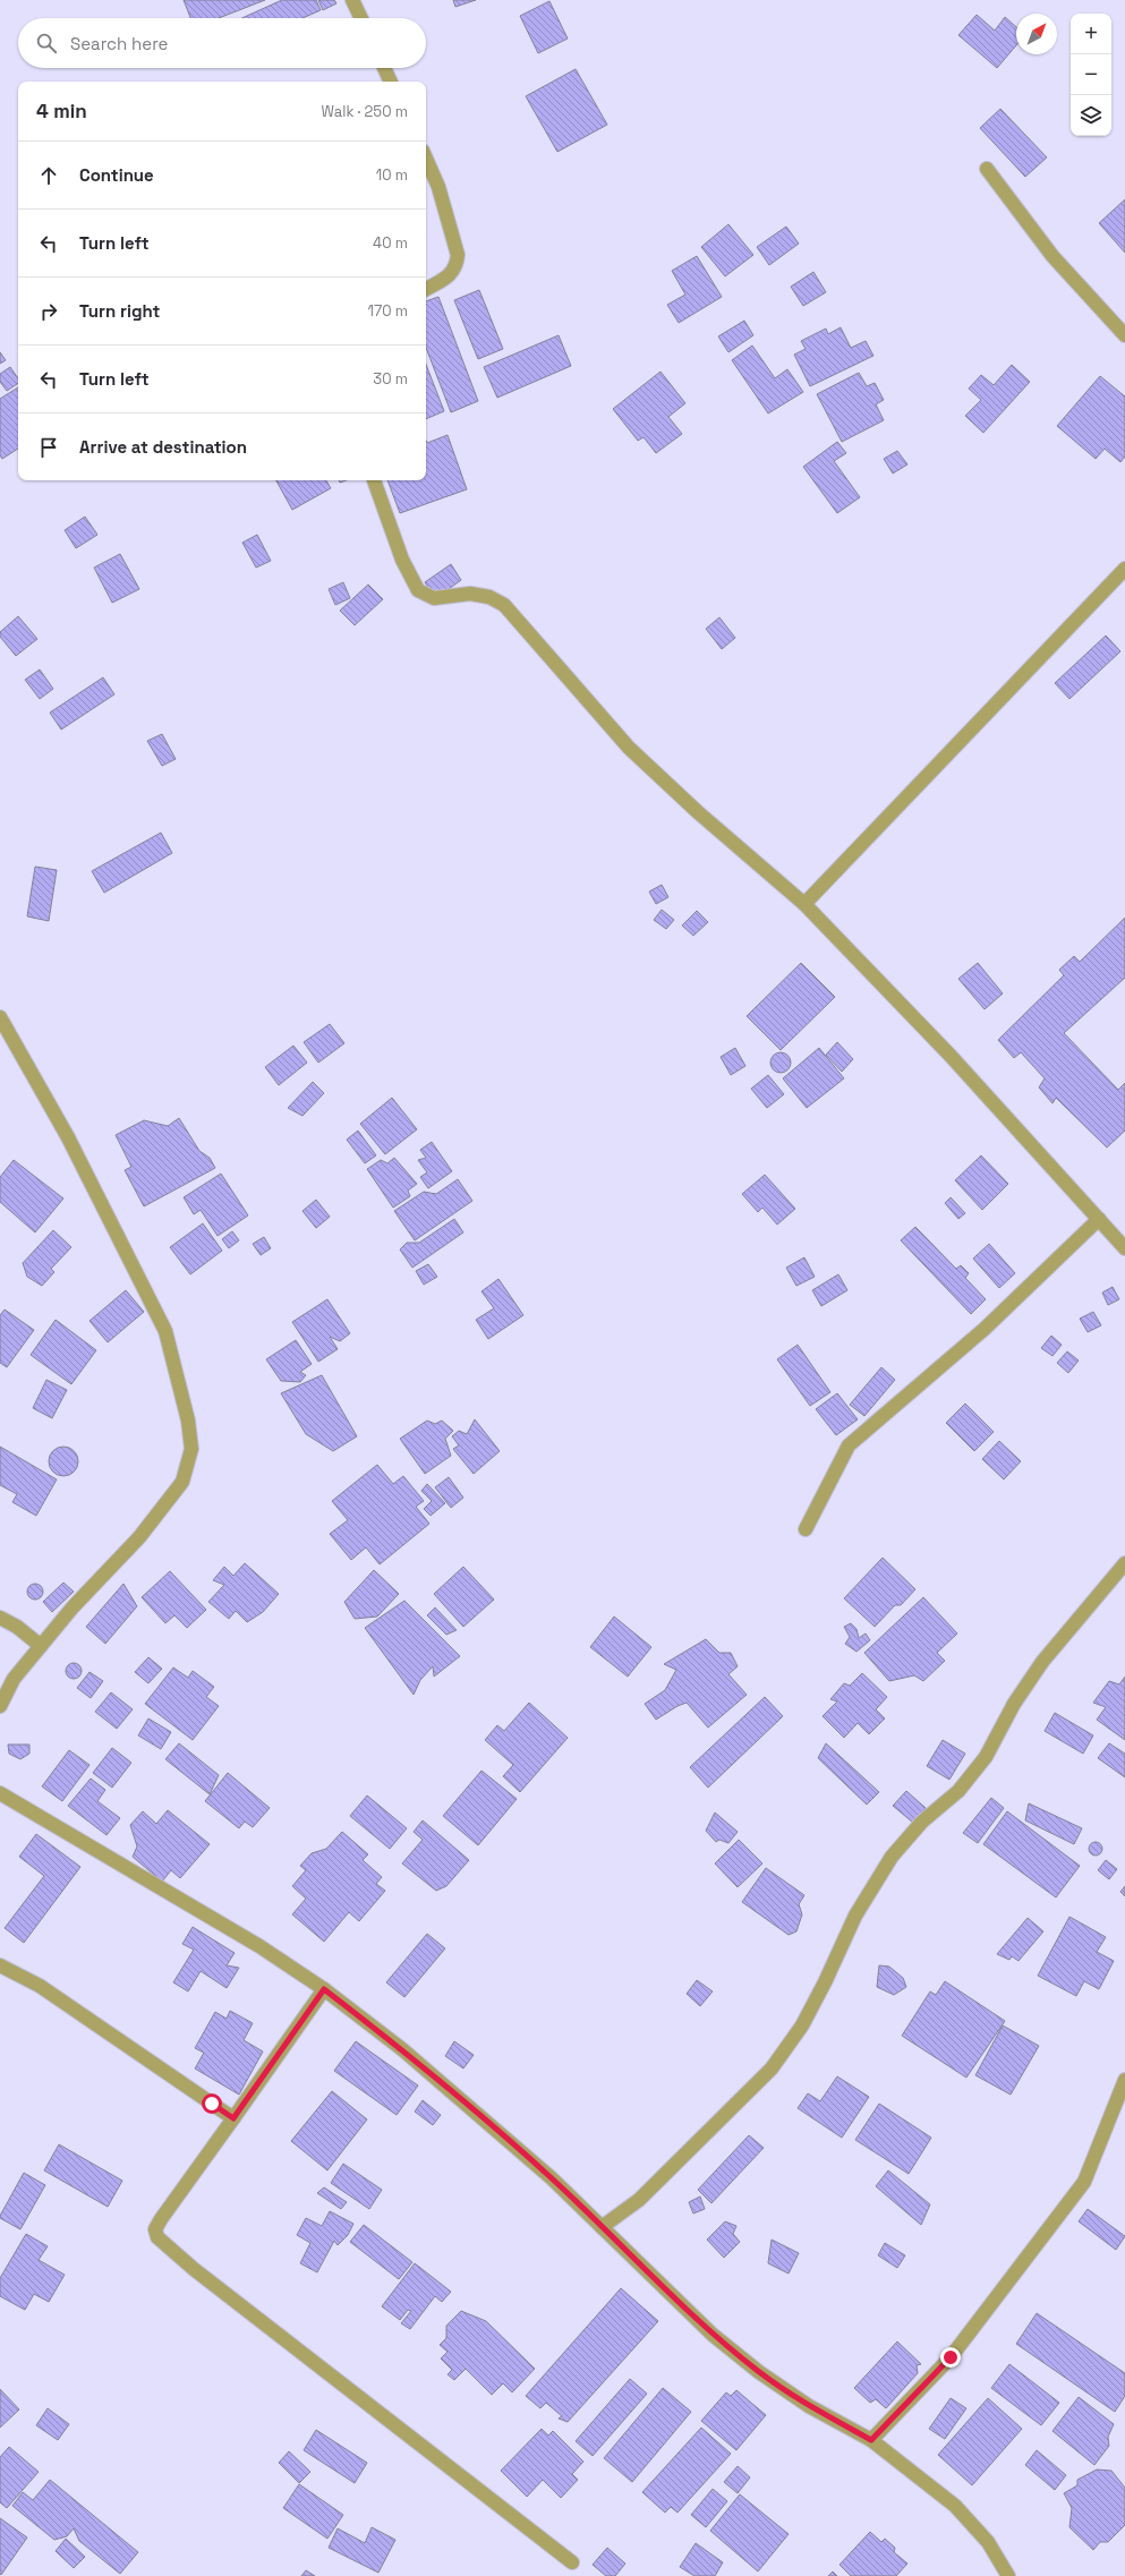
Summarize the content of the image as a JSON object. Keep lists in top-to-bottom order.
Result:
{
  "north": "top right",
  "page": {
    "map_buttons": ["+", "−"],
    "search": "Search here",
    "heading": ["4 min", "Walk · 250 m"],
    "list": [
      ["Continue", "10 m"],
      ["Turn left", "40 m"],
      ["Turn right", "170 m"],
      ["Turn left", "30 m"],
      "Arrive at destination"
    ]
  }
}
